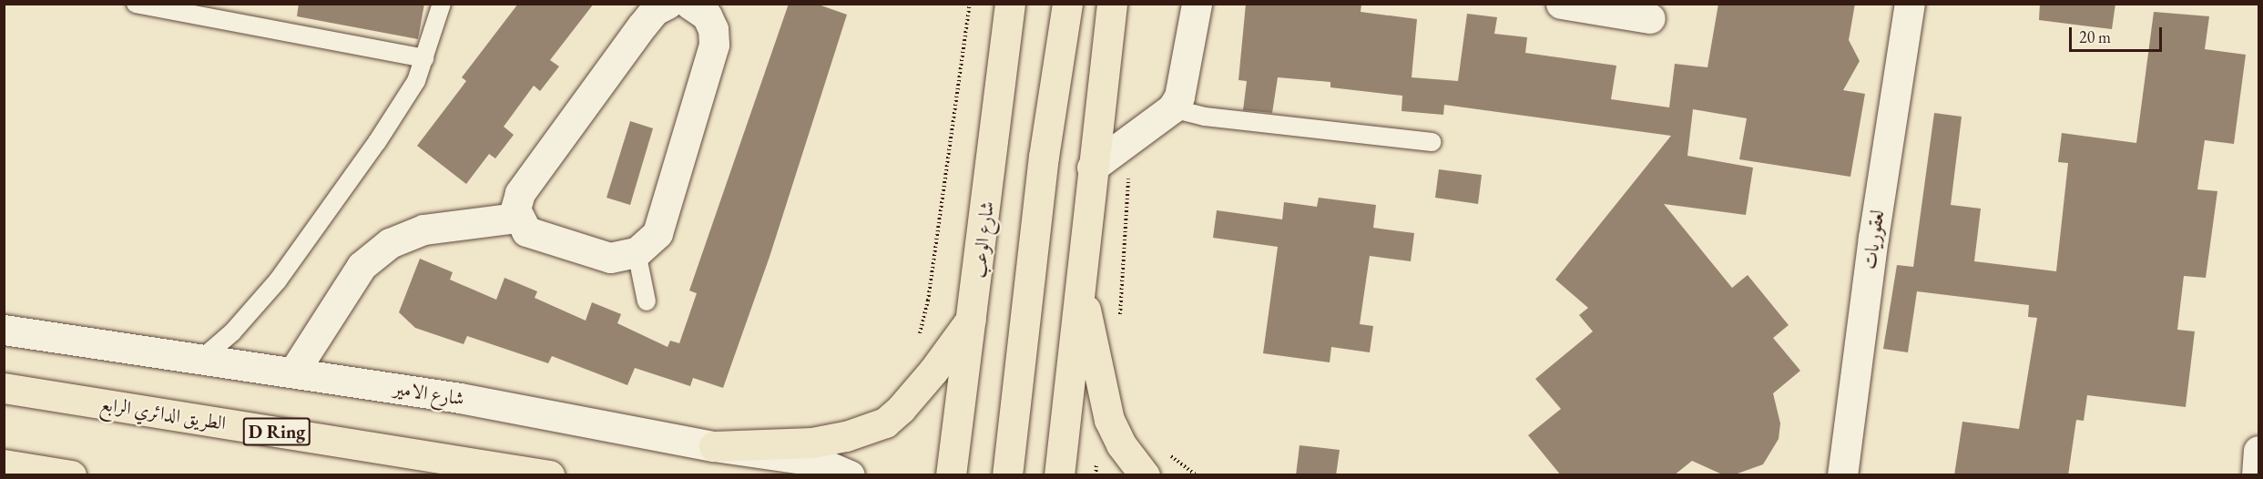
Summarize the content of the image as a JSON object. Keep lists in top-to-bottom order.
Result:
{
  "streets": {
    "main road": ["شارع الوعب", "الطريق الدائري الرابع", "D Ring"],
    "street": ["لعقوريات", "شارع الامير"]
  },
  "scale_bar": "20 m"
}
